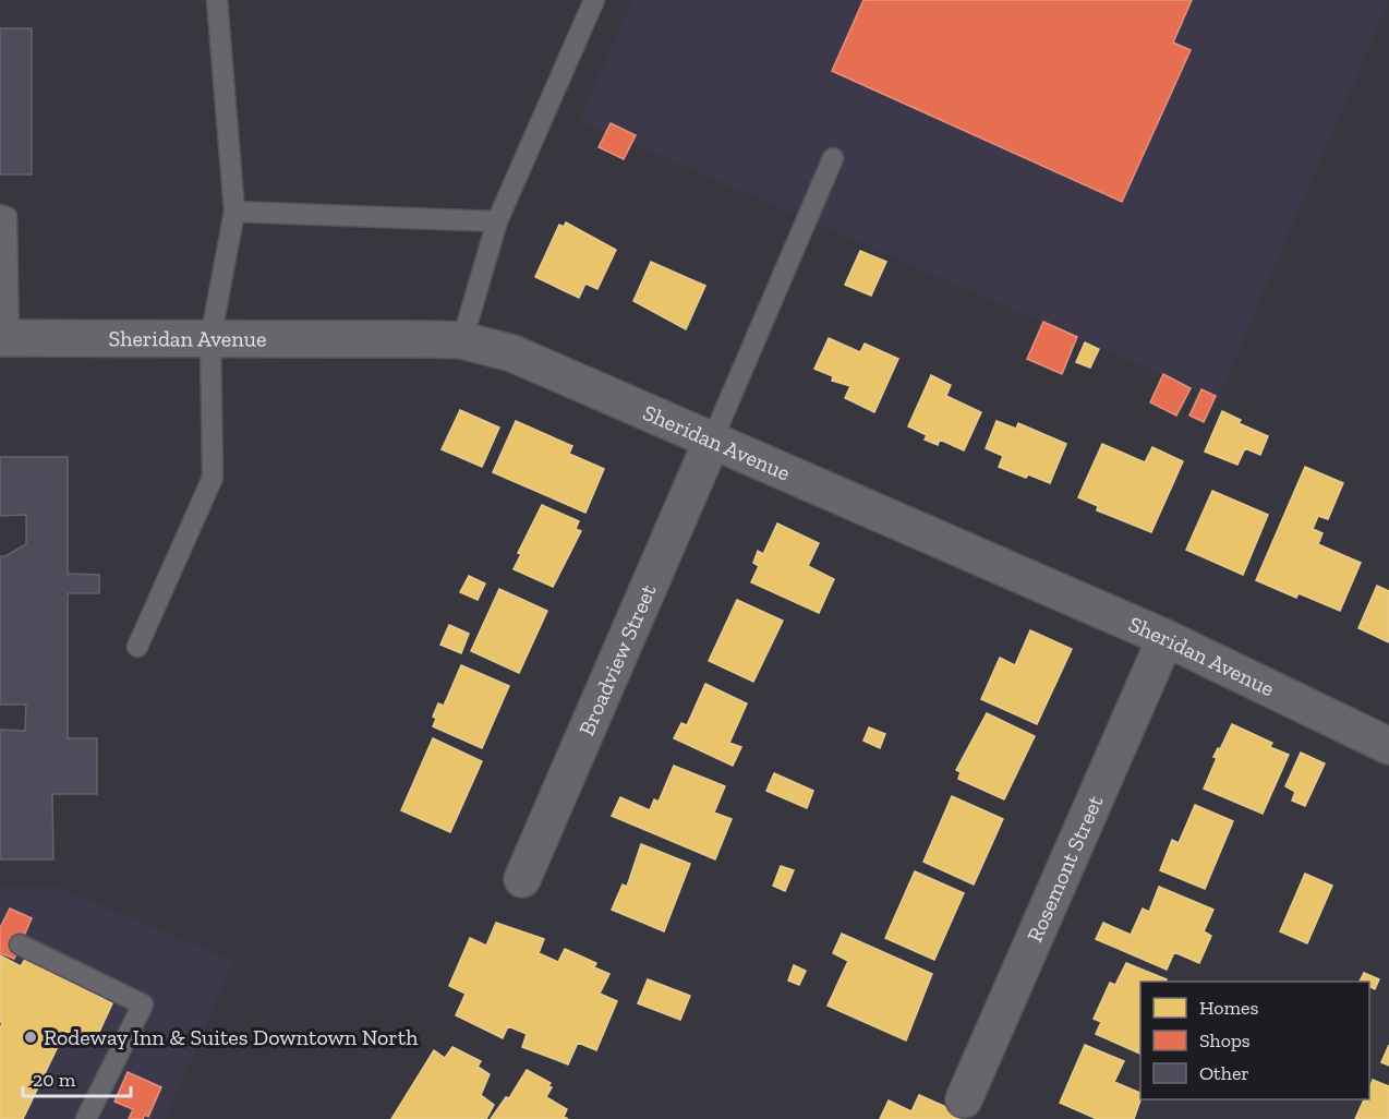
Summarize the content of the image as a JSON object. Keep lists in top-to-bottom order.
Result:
{
  "streets": {
    "street": ["Sheridan Avenue", "Broadview Street", "Rosemont Street"]
  },
  "crossings": [
    ["Sheridan Avenue", "Broadview Street"],
    ["Sheridan Avenue", "Rosemont Street"]
  ],
  "places": ["Rodeway Inn & Suites Downtown North"],
  "legend": ["Homes", "Shops", "Other"],
  "scale_bar": "20 m"
}
